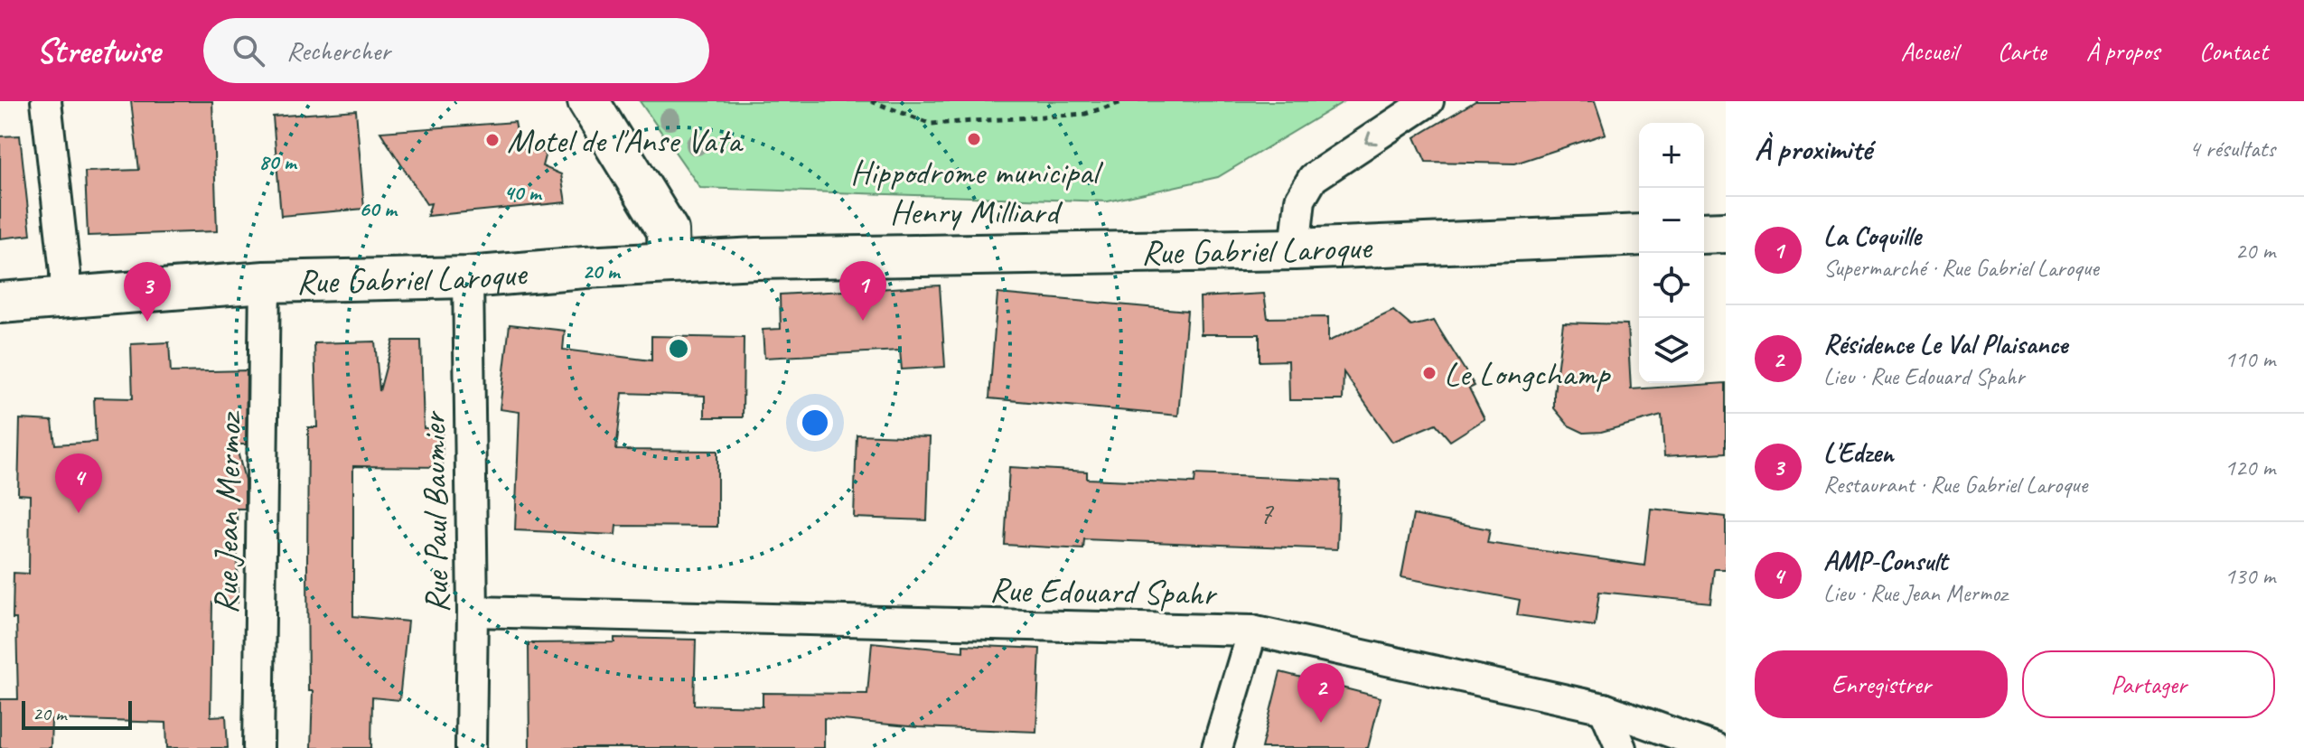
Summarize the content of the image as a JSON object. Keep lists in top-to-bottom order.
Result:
{
  "streets": {
    "street": [
      "Rue Gabriel Laroque",
      "Rue Paul Baumier",
      "Rue Jean Mermoz",
      "Rue Edouard Spahr"
    ]
  },
  "crossings": [
    ["Rue Gabriel Laroque", "Rue Paul Baumier"],
    ["Rue Gabriel Laroque", "Rue Jean Mermoz"],
    ["Rue Paul Baumier", "Rue Edouard Spahr"]
  ],
  "places": ["Hippodrome municipal Henry Milliard", "Motel de l'Anse Vata", "Le Longchamp"],
  "house_numbers": ["7"],
  "scale_bar": "20 m",
  "page": {
    "header": "Streetwise",
    "search": "Rechercher",
    "nav": [
      "Accueil",
      "Carte",
      "À propos",
      "Contact"
    ],
    "heading": ["À proximité", "4 résultats"],
    "map_buttons": ["+", "−"],
    "list": [
      {
        "mark": "1",
        "name": "La Coquille",
        "note": "Supermarché · Rue Gabriel Laroque",
        "value": "20 m"
      },
      {
        "mark": "2",
        "name": "Résidence Le Val Plaisance",
        "note": "Lieu · Rue Edouard Spahr",
        "value": "110 m"
      },
      {
        "mark": "3",
        "name": "L'Edzen",
        "note": "Restaurant · Rue Gabriel Laroque",
        "value": "120 m"
      },
      {
        "mark": "4",
        "name": "AMP-Consult",
        "note": "Lieu · Rue Jean Mermoz",
        "value": "130 m"
      }
    ],
    "pins": [
      "1",
      "3",
      "4",
      "2"
    ],
    "buttons": ["Enregistrer", "Partager"],
    "scale": "20 m"
  },
  "rings": [
    "80 m",
    "40 m",
    "60 m",
    "20 m"
  ]
}
